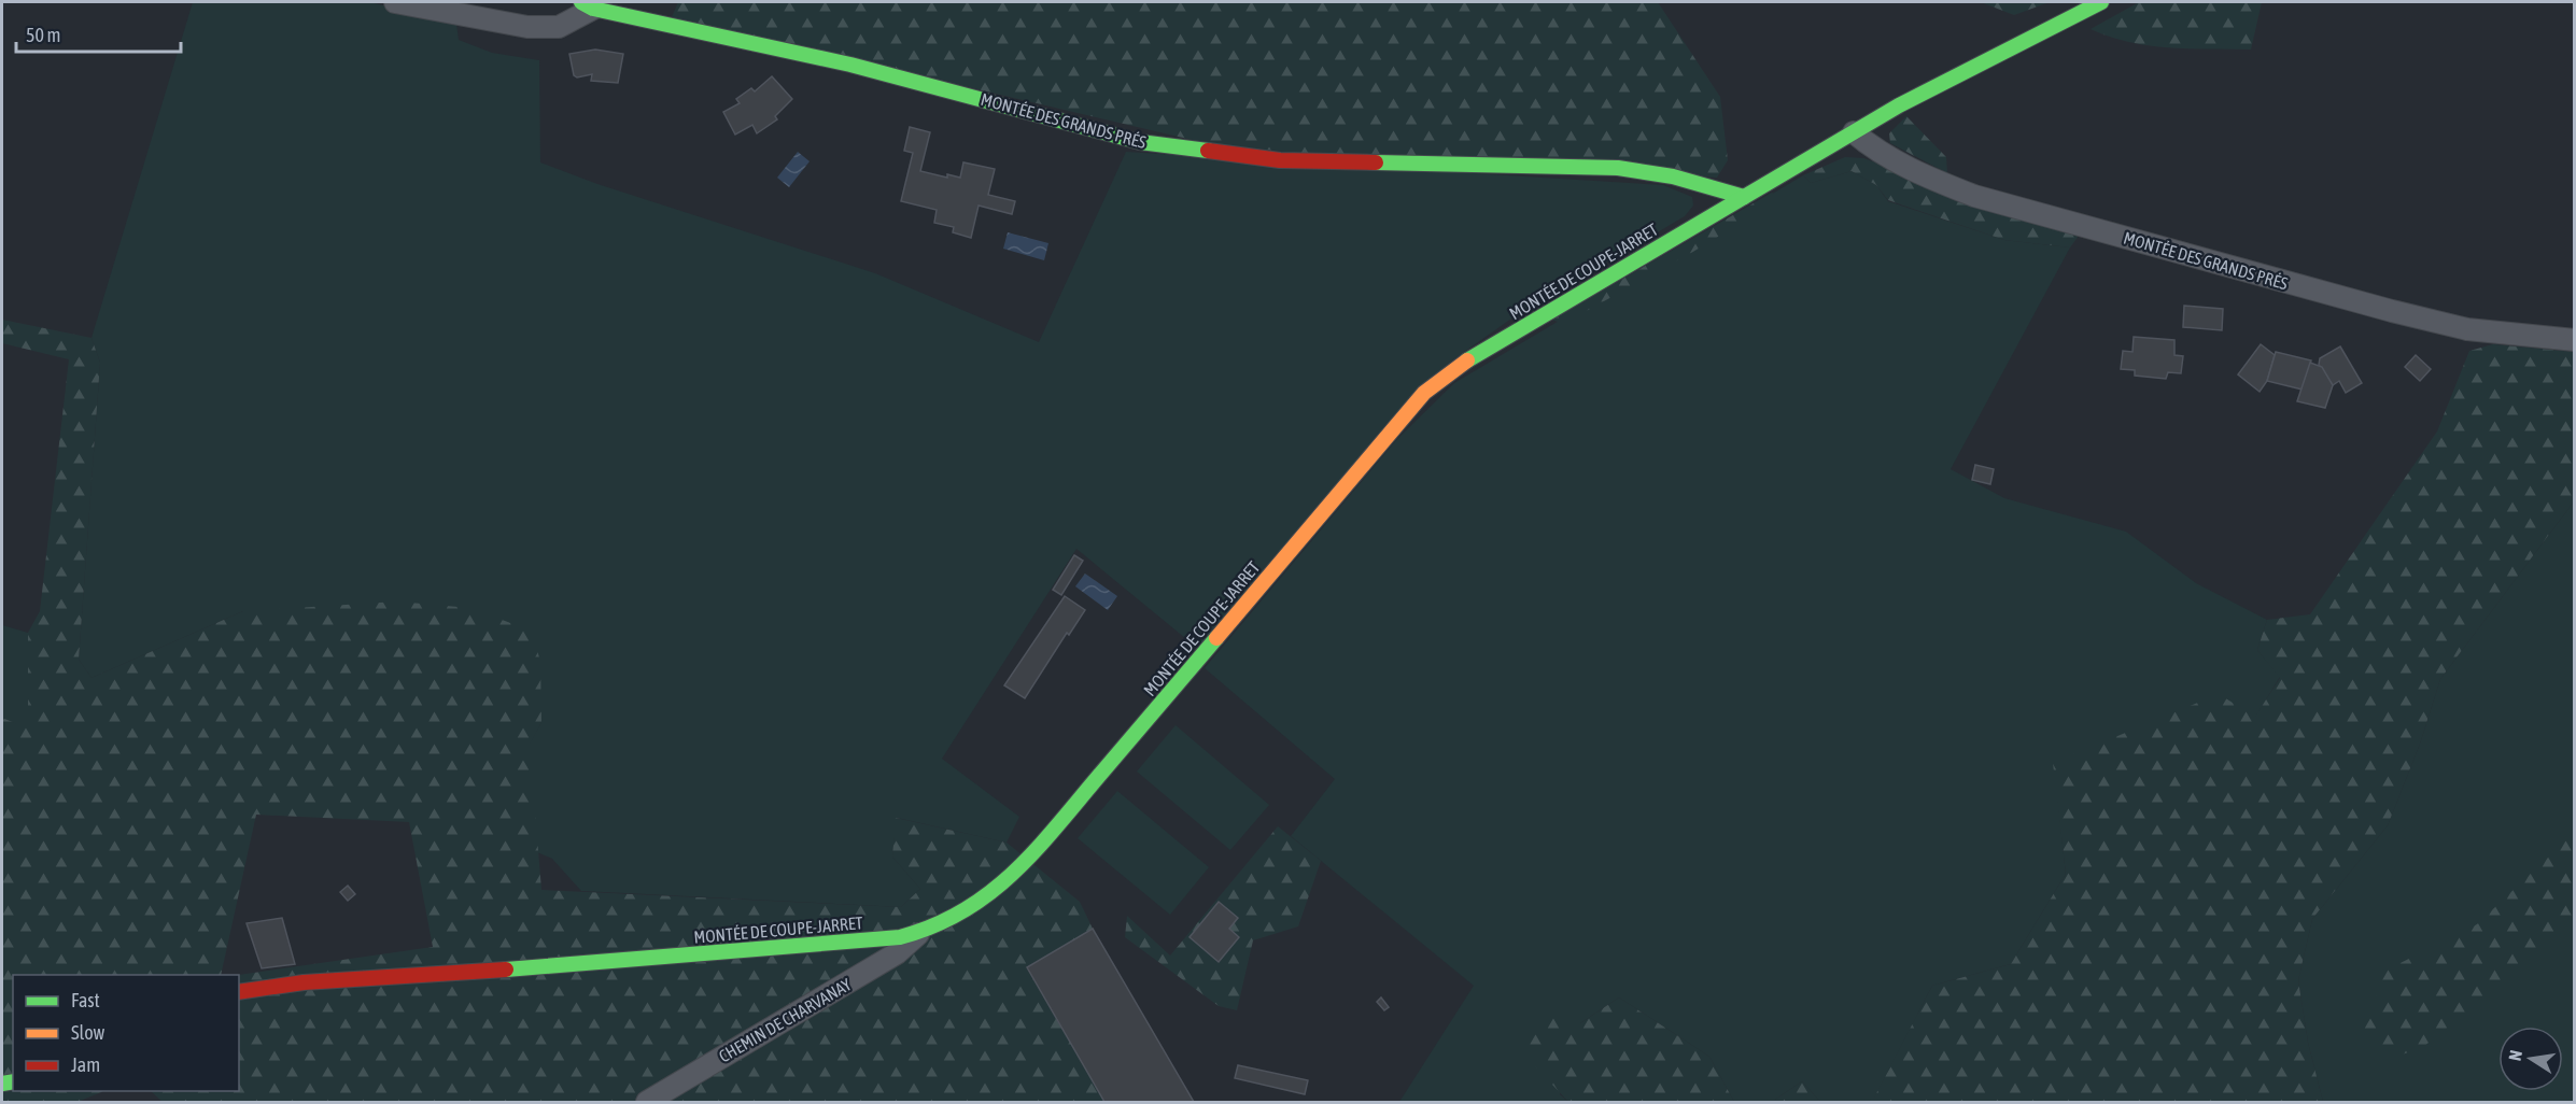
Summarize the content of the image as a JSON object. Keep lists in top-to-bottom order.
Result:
{
  "streets": {
    "main road": ["MONTÉE DES GRANDS PRÉS", "MONTÉE DE COUPE-JARRET"],
    "street": ["CHEMIN DE CHARVANAY"]
  },
  "crossings": [
    ["MONTÉE DES GRANDS PRÉS", "MONTÉE DE COUPE-JARRET"],
    ["MONTÉE DE COUPE-JARRET", "CHEMIN DE CHARVANAY"]
  ],
  "legend": ["Fast", "Slow", "Jam"],
  "scale_bar": "50 m",
  "north": "left"
}
